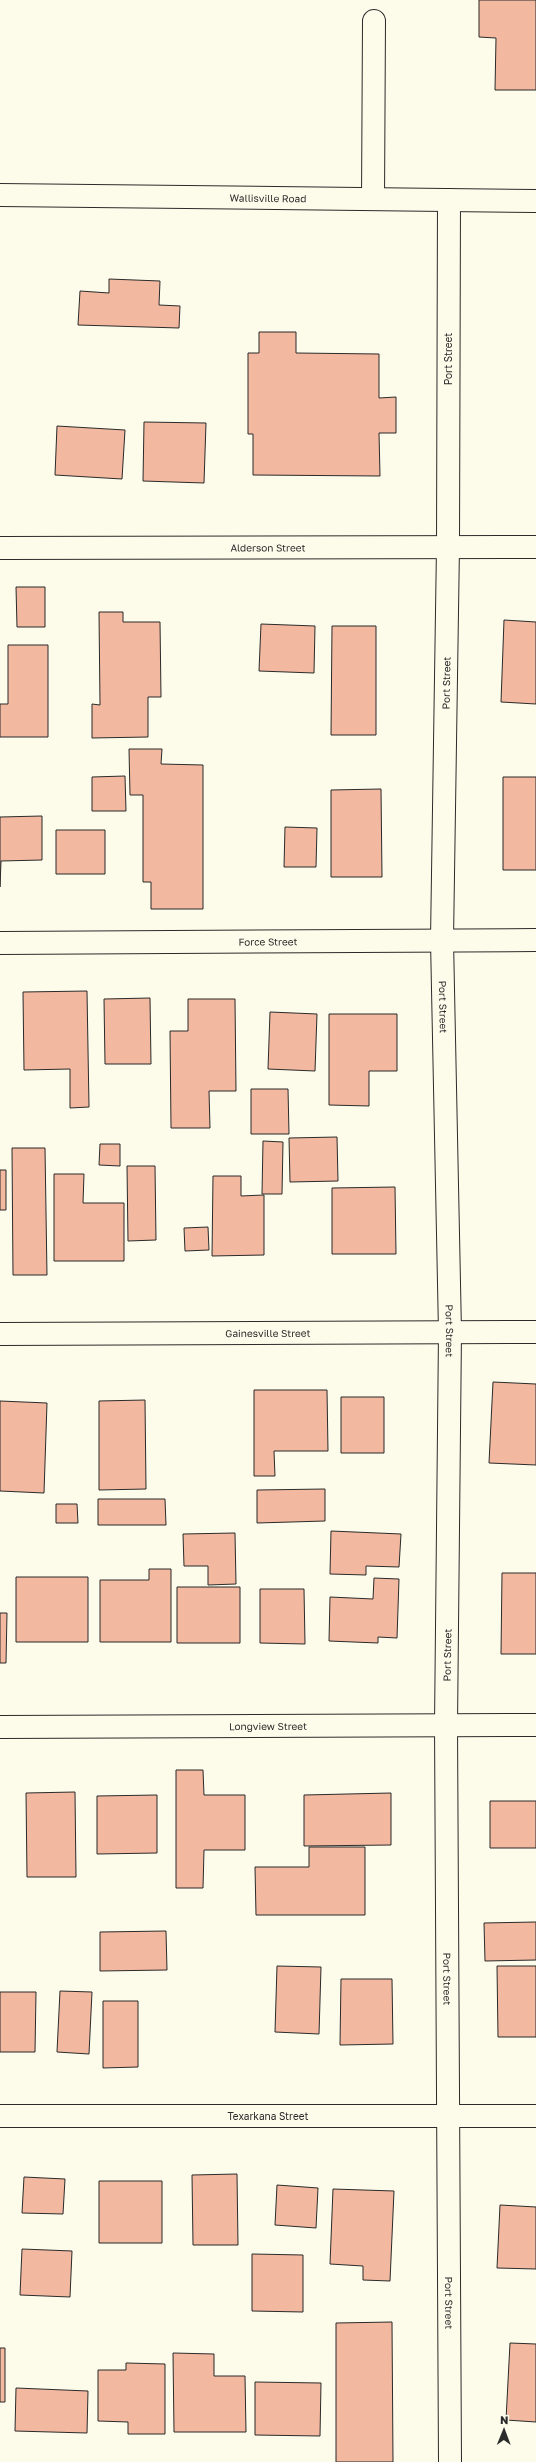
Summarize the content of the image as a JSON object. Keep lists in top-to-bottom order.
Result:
{
  "streets": {
    "street": [
      "Wallisville Road",
      "Port Street",
      "Alderson Street",
      "Force Street",
      "Gainesville Street",
      "Longview Street",
      "Texarkana Street"
    ]
  },
  "crossings": [
    ["Wallisville Road", "Port Street"],
    ["Port Street", "Alderson Street"],
    ["Port Street", "Force Street"],
    ["Port Street", "Gainesville Street"],
    ["Port Street", "Longview Street"],
    ["Port Street", "Texarkana Street"]
  ],
  "north": "top"
}
